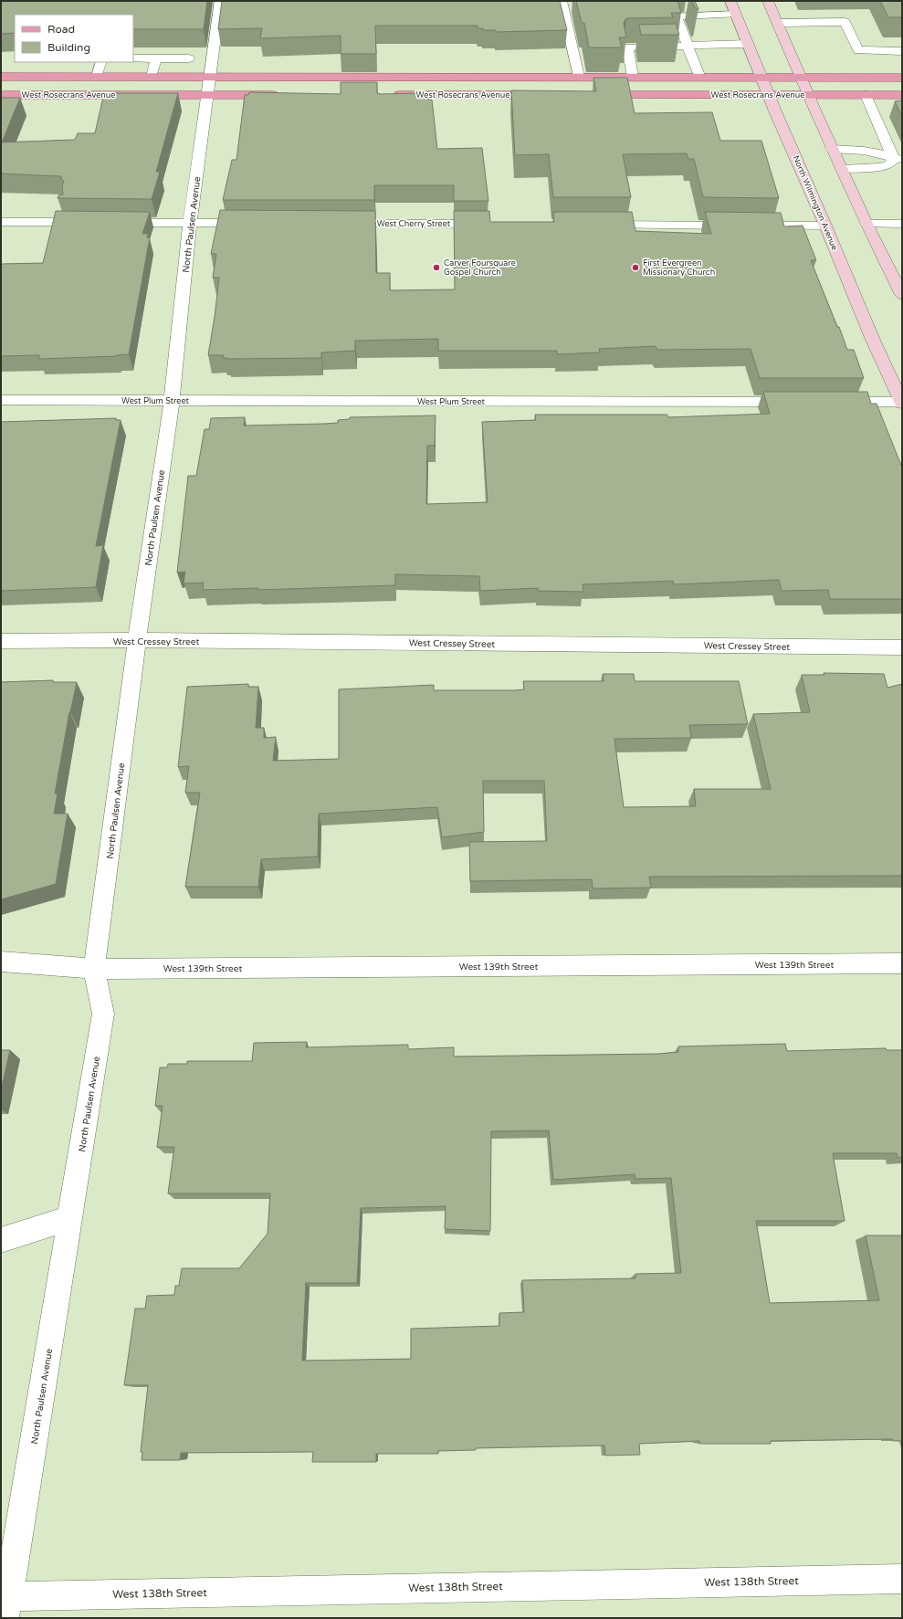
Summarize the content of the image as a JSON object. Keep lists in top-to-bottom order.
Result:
{
  "streets": {
    "main road": ["West Rosecrans Avenue", "North Wilmington Avenue"],
    "street": [
      "West Cherry Street",
      "North Paulsen Avenue",
      "West Plum Street",
      "West Cressey Street",
      "West 139th Street",
      "West 138th Street"
    ]
  },
  "crossings": [
    ["West Rosecrans Avenue", "North Wilmington Avenue"],
    ["West Rosecrans Avenue", "North Paulsen Avenue"],
    ["North Paulsen Avenue", "West Plum Street"],
    ["North Paulsen Avenue", "West Cressey Street"],
    ["North Paulsen Avenue", "West 139th Street"],
    ["North Paulsen Avenue", "West 138th Street"]
  ],
  "places": ["Carver Foursquare Gospel Church", "First Evergreen Missionary Church"],
  "legend": ["Road", "Building"]
}
